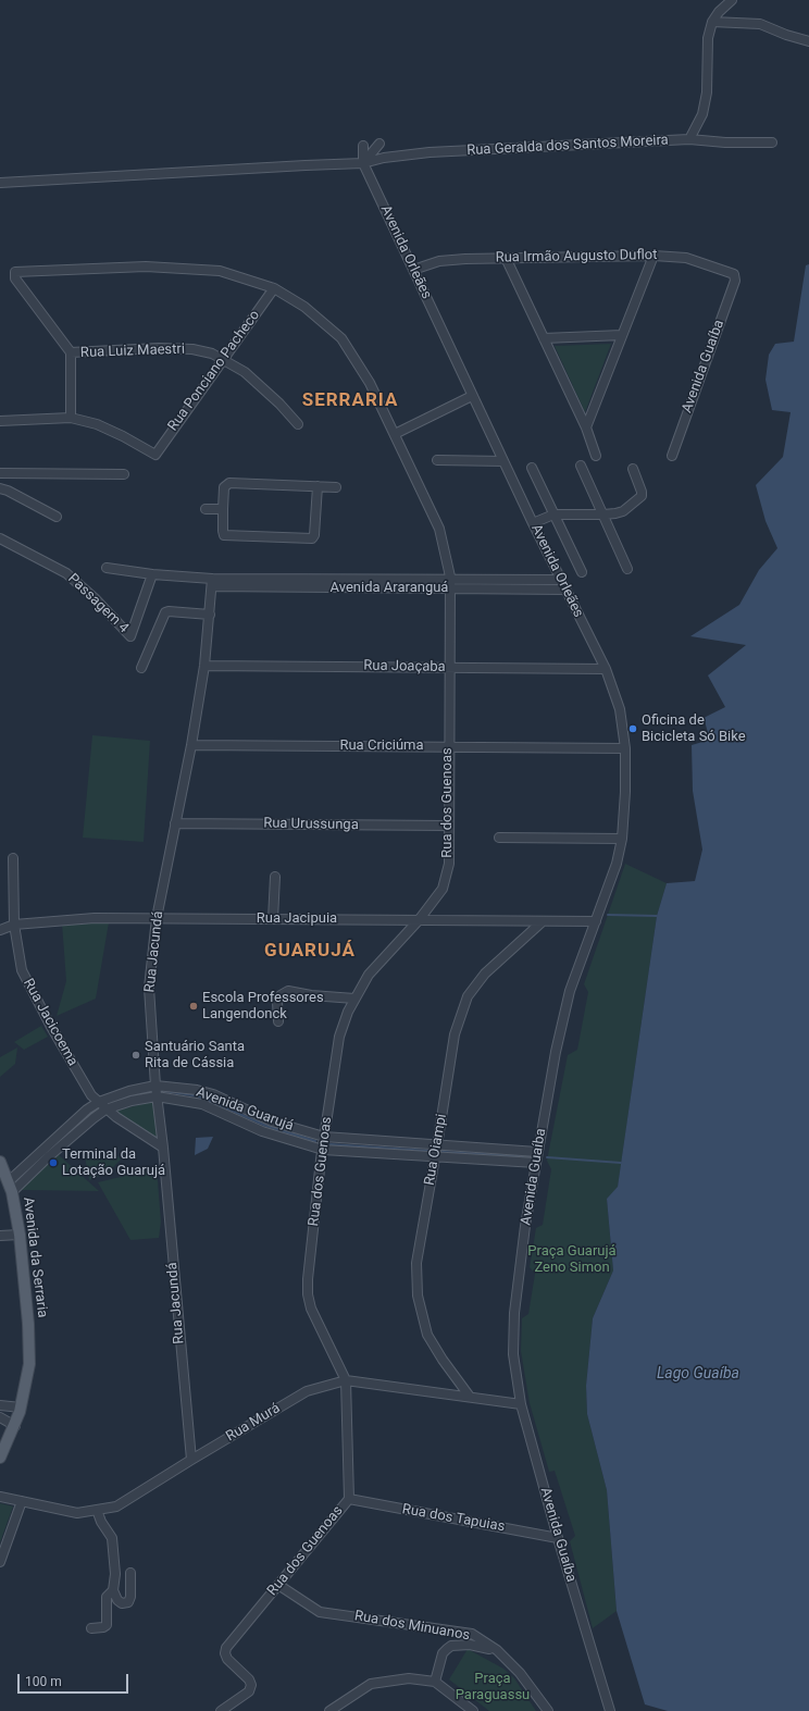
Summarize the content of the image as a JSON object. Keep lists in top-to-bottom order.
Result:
{
  "streets": {
    "main road": ["Avenida da Serraria"],
    "street": [
      "Rua Geralda dos Santos Moreira",
      "Avenida Orleães",
      "Rua Irmão Augusto Duflot",
      "Rua Luiz Maestri",
      "Avenida Guaíba",
      "Rua Ponciano Pacheco",
      "Avenida Araranguá",
      "Passagem 4",
      "Rua Joaçaba",
      "Rua Criciúma",
      "Rua dos Guenoas",
      "Rua Urussunga",
      "Rua Jacipuia",
      "Rua Jacundá",
      "Rua Jacicoema",
      "Avenida Guarujá",
      "Rua Oiampi",
      "Rua Murá",
      "Rua dos Tapuias",
      "Rua dos Minuanos"
    ]
  },
  "crossings": [
    ["Rua Geralda dos Santos Moreira", "Avenida Orleães"],
    ["Avenida Orleães", "Rua Irmão Augusto Duflot"],
    ["Avenida Orleães", "Avenida Guaíba"],
    ["Avenida Orleães", "Avenida Araranguá"],
    ["Avenida Orleães", "Rua Joaçaba"],
    ["Rua Irmão Augusto Duflot", "Avenida Guaíba"],
    ["Rua Luiz Maestri", "Rua Ponciano Pacheco"],
    ["Rua Luiz Maestri", "Rua dos Guenoas"],
    ["Avenida Guaíba", "Rua Joaçaba"],
    ["Avenida Guaíba", "Rua Criciúma"],
    ["Avenida Guaíba", "Rua Jacipuia"],
    ["Avenida Guaíba", "Avenida Guarujá"],
    ["Avenida Guaíba", "Rua Murá"],
    ["Avenida Guaíba", "Rua dos Tapuias"],
    ["Rua Ponciano Pacheco", "Rua dos Guenoas"],
    ["Avenida Araranguá", "Rua dos Guenoas"],
    ["Avenida Araranguá", "Rua Jacundá"],
    ["Rua Joaçaba", "Rua dos Guenoas"],
    ["Rua Joaçaba", "Rua Jacundá"],
    ["Rua Criciúma", "Rua dos Guenoas"],
    ["Rua Criciúma", "Rua Jacundá"],
    ["Rua dos Guenoas", "Rua Urussunga"],
    ["Rua dos Guenoas", "Rua Jacipuia"],
    ["Rua dos Guenoas", "Avenida Guarujá"],
    ["Rua dos Guenoas", "Rua Murá"],
    ["Rua dos Guenoas", "Rua dos Tapuias"],
    ["Rua dos Guenoas", "Rua dos Minuanos"],
    ["Rua Urussunga", "Rua Jacundá"],
    ["Rua Jacipuia", "Rua Jacundá"],
    ["Rua Jacipuia", "Rua Jacicoema"],
    ["Rua Jacipuia", "Rua Oiampi"],
    ["Rua Jacundá", "Rua Jacicoema"],
    ["Rua Jacundá", "Avenida Guarujá"],
    ["Rua Jacundá", "Rua Murá"],
    ["Rua Jacicoema", "Avenida Guarujá"],
    ["Avenida Guarujá", "Rua Oiampi"],
    ["Avenida Guarujá", "Avenida da Serraria"],
    ["Rua Oiampi", "Rua Murá"]
  ],
  "districts": ["SERRARIA", "GUARUJÁ"],
  "water": ["Lago Guaíba"],
  "parks": ["Praça Guarujá Zeno Simon", "Praça Paraguassu"],
  "places": [
    "Oficina de Bicicleta Só Bike",
    "Escola Professores Langendonck",
    "Santuário Santa Rita de Cássia",
    "Terminal da Lotação Guarujá"
  ],
  "scale_bar": "100 m"
}
